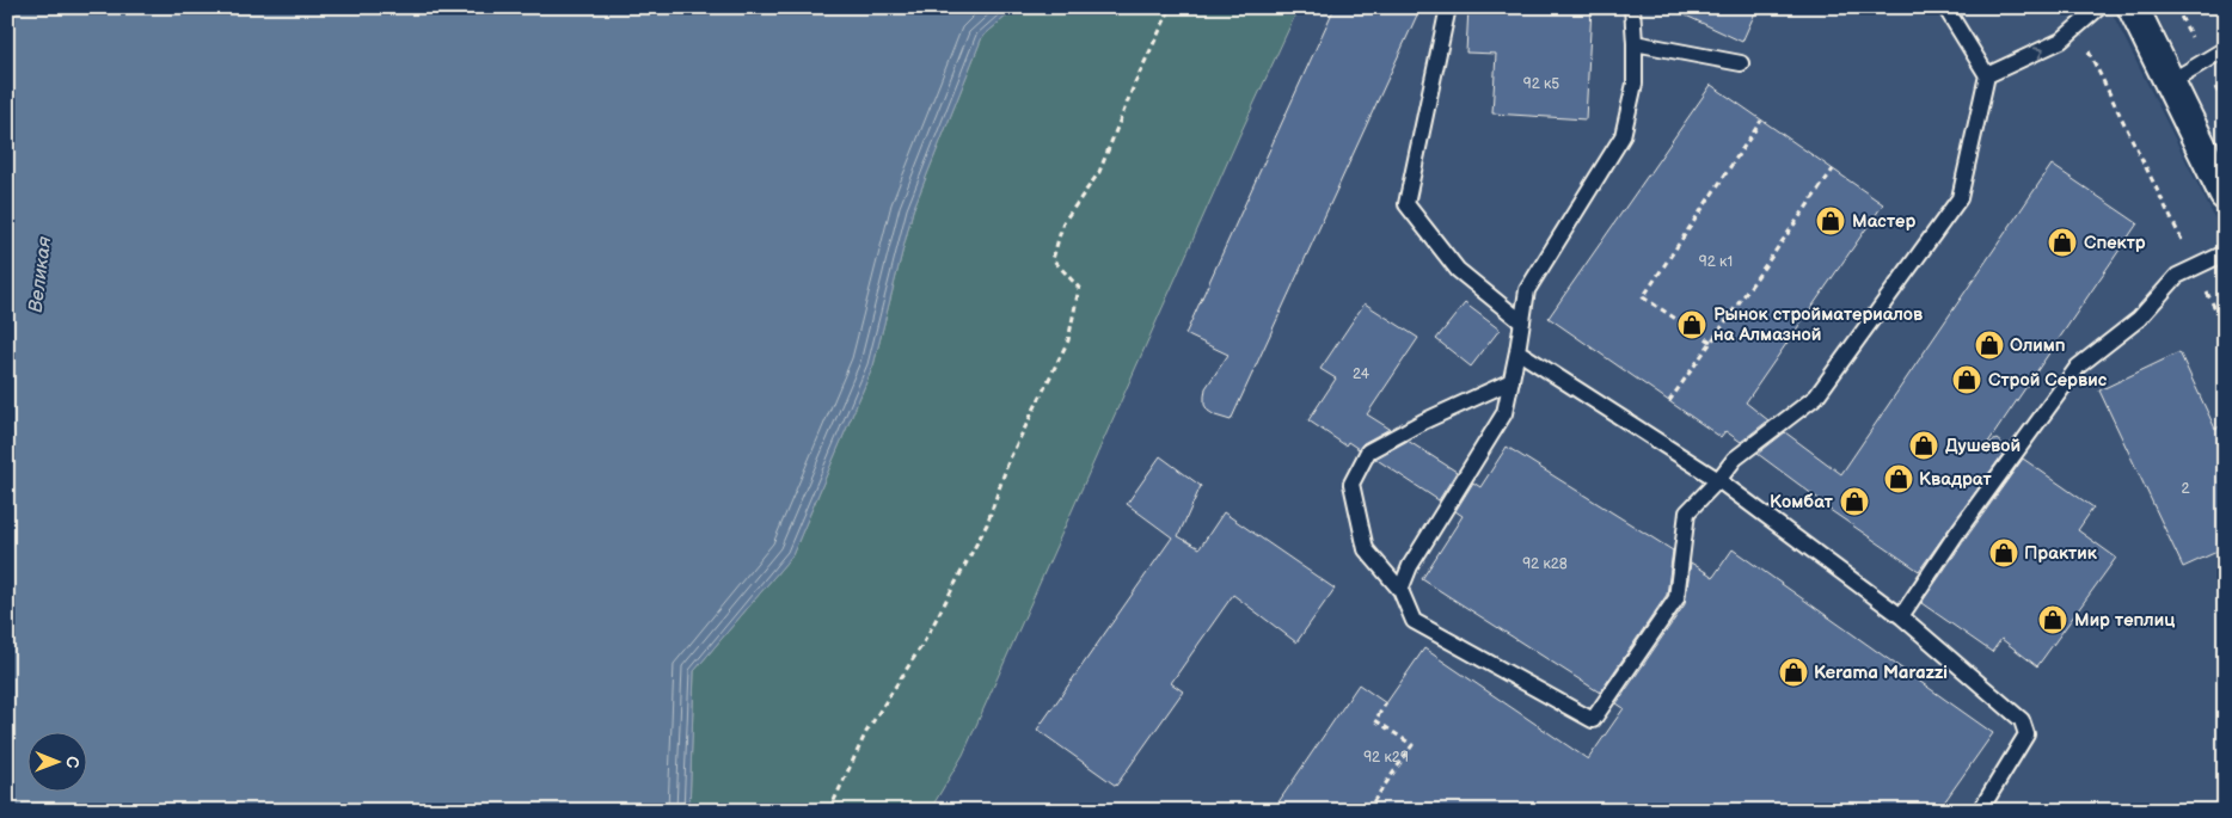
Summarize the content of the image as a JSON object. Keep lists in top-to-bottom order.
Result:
{
  "water": ["Великая"],
  "places": {
    "shop": [
      "Мастер",
      "Спектр",
      "Рынок стройматериалов на Алмазной",
      "Олимп",
      "Строй Сервис",
      "Душевой",
      "Квадрат",
      "Комбат",
      "Практик",
      "Мир теплиц",
      "Kerama Marazzi"
    ]
  },
  "house_numbers": [
    "92 к5",
    "92 к1",
    "24",
    "2",
    "92 к28",
    "92 к29"
  ],
  "north": "right"
}
